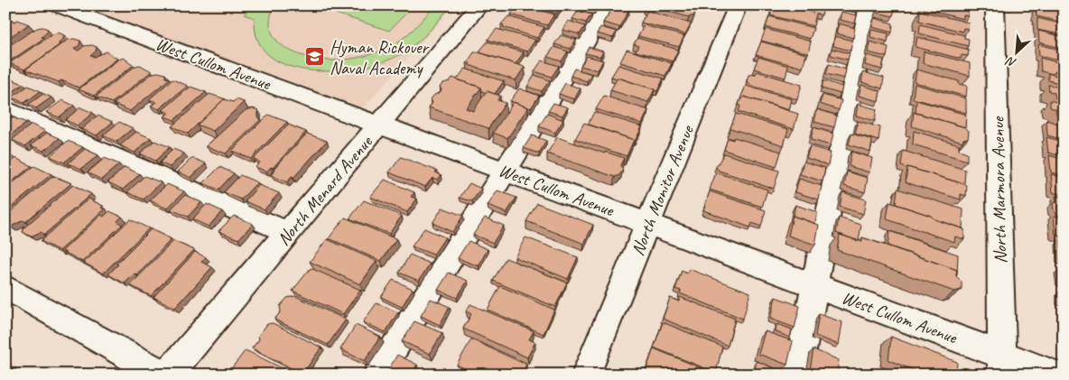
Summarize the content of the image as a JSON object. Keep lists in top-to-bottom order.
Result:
{
  "streets": {
    "street": [
      "West Cullom Avenue",
      "North Menard Avenue",
      "North Monitor Avenue",
      "North Marmora Avenue"
    ]
  },
  "crossings": [
    ["West Cullom Avenue", "North Menard Avenue"],
    ["West Cullom Avenue", "North Monitor Avenue"],
    ["West Cullom Avenue", "North Marmora Avenue"]
  ],
  "places": {
    "school or university": ["Hyman Rickover Naval Academy"]
  },
  "north": "bottom left"
}
